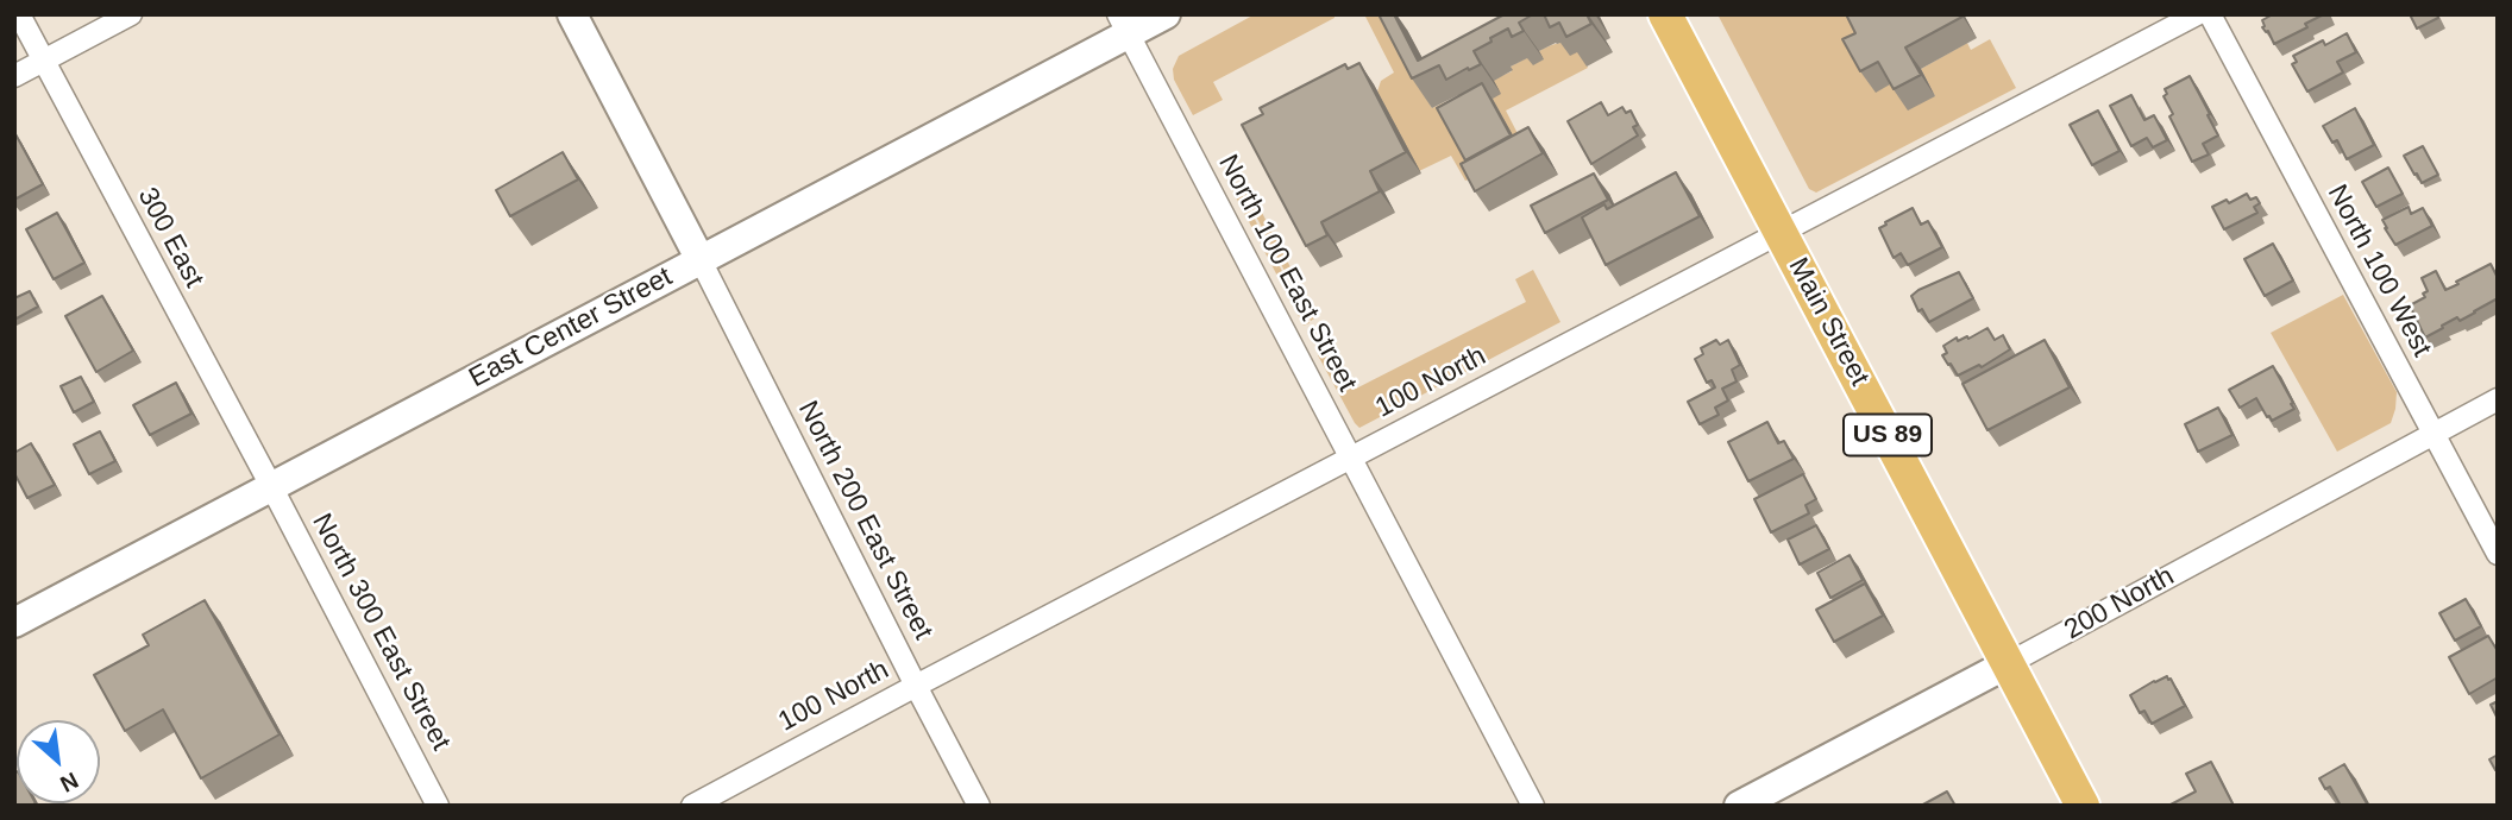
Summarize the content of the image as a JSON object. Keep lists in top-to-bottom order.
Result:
{
  "streets": {
    "main road": ["Main Street", "US 89"],
    "street": [
      "300 East",
      "North 100 West",
      "North 100 East Street",
      "East Center Street",
      "100 North",
      "North 200 East Street",
      "200 North",
      "North 300 East Street"
    ]
  },
  "crossings": [
    ["300 East", "East Center Street"],
    ["300 East", "North 300 East Street"],
    ["North 100 West", "200 North"],
    ["North 100 East Street", "East Center Street"],
    ["North 100 East Street", "100 North"],
    ["Main Street", "100 North"],
    ["Main Street", "200 North"],
    ["East Center Street", "North 200 East Street"],
    ["East Center Street", "North 300 East Street"],
    ["100 North", "North 200 East Street"]
  ],
  "north": "bottom right"
}
